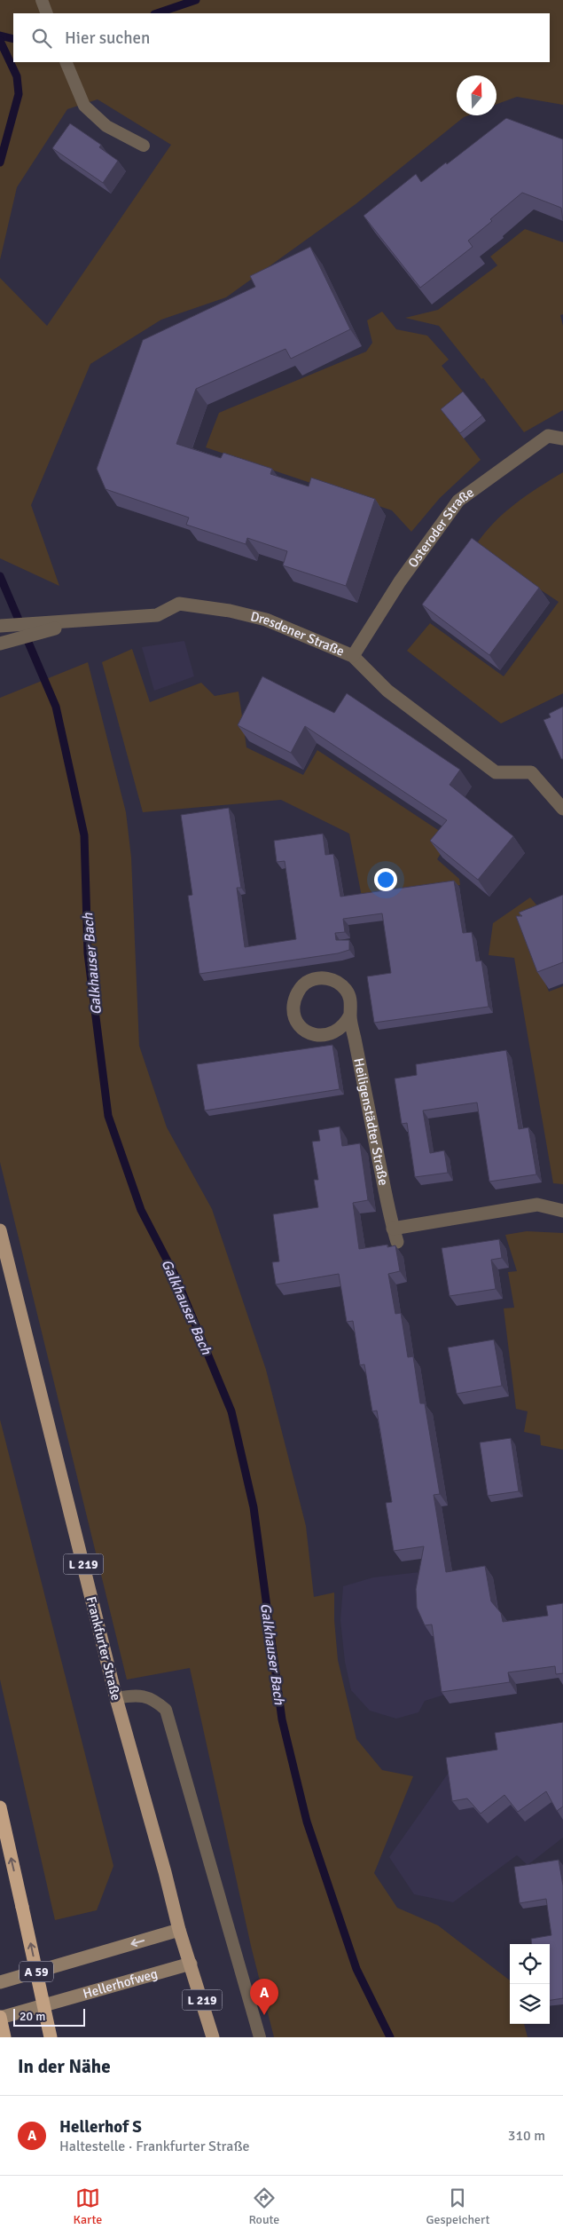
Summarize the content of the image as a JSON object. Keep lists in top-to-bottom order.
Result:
{
  "streets": {
    "highway": ["A 59"],
    "main road": ["L 219", "Frankfurter Straße"],
    "street": [
      "Osteroder Straße",
      "Dresdener Straße",
      "Heiligenstädter Straße",
      "Hellerhofweg"
    ]
  },
  "crossings": [
    ["Osteroder Straße", "Dresdener Straße"],
    ["Frankfurter Straße", "Hellerhofweg"]
  ],
  "water": ["Galkhauser Bach"],
  "scale_bar": "20 m",
  "north": "top",
  "page": {
    "search": "Hier suchen",
    "pins": "A",
    "scale": "20 m",
    "heading": "In der Nähe",
    "list": [
      {
        "mark": "A",
        "name": "Hellerhof S",
        "note": "Haltestelle · Frankfurter Straße",
        "value": "310 m"
      }
    ],
    "nav": ["Karte", "Route", "Gespeichert"]
  }
}
